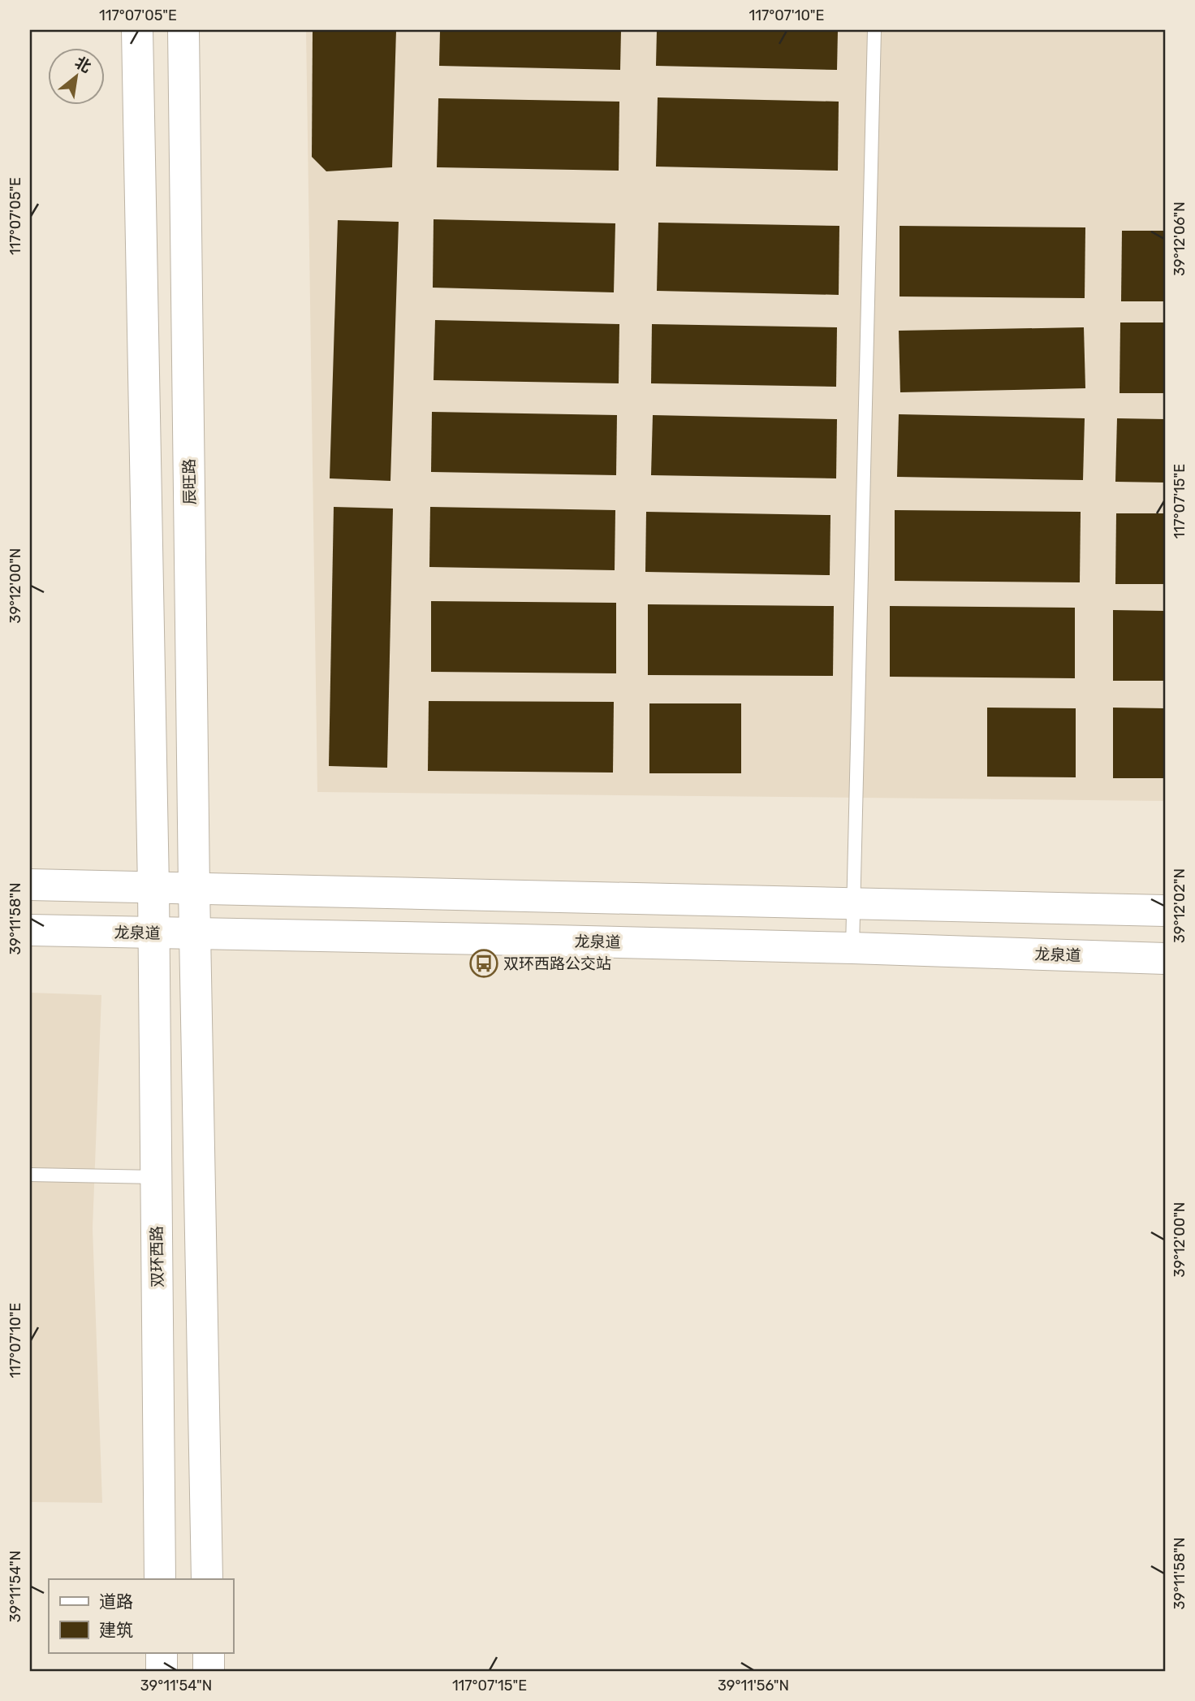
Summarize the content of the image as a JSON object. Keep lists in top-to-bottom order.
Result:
{
  "streets": {
    "street": ["辰旺路", "龙泉道", "双环西路"]
  },
  "crossings": [
    ["辰旺路", "龙泉道"],
    ["龙泉道", "双环西路"]
  ],
  "places": {
    "bus stop": ["双环西路公交站"]
  },
  "legend": ["道路", "建筑"],
  "north": "top right",
  "coordinates": [
    "117°07'05\"E",
    "117°07'10\"E",
    "39°12'06\"N",
    "117°07'15\"E",
    "39°12'00\"N",
    "39°12'02\"N",
    "39°11'58\"N",
    "39°11'54\"N",
    "39°11'56\"N"
  ]
}
